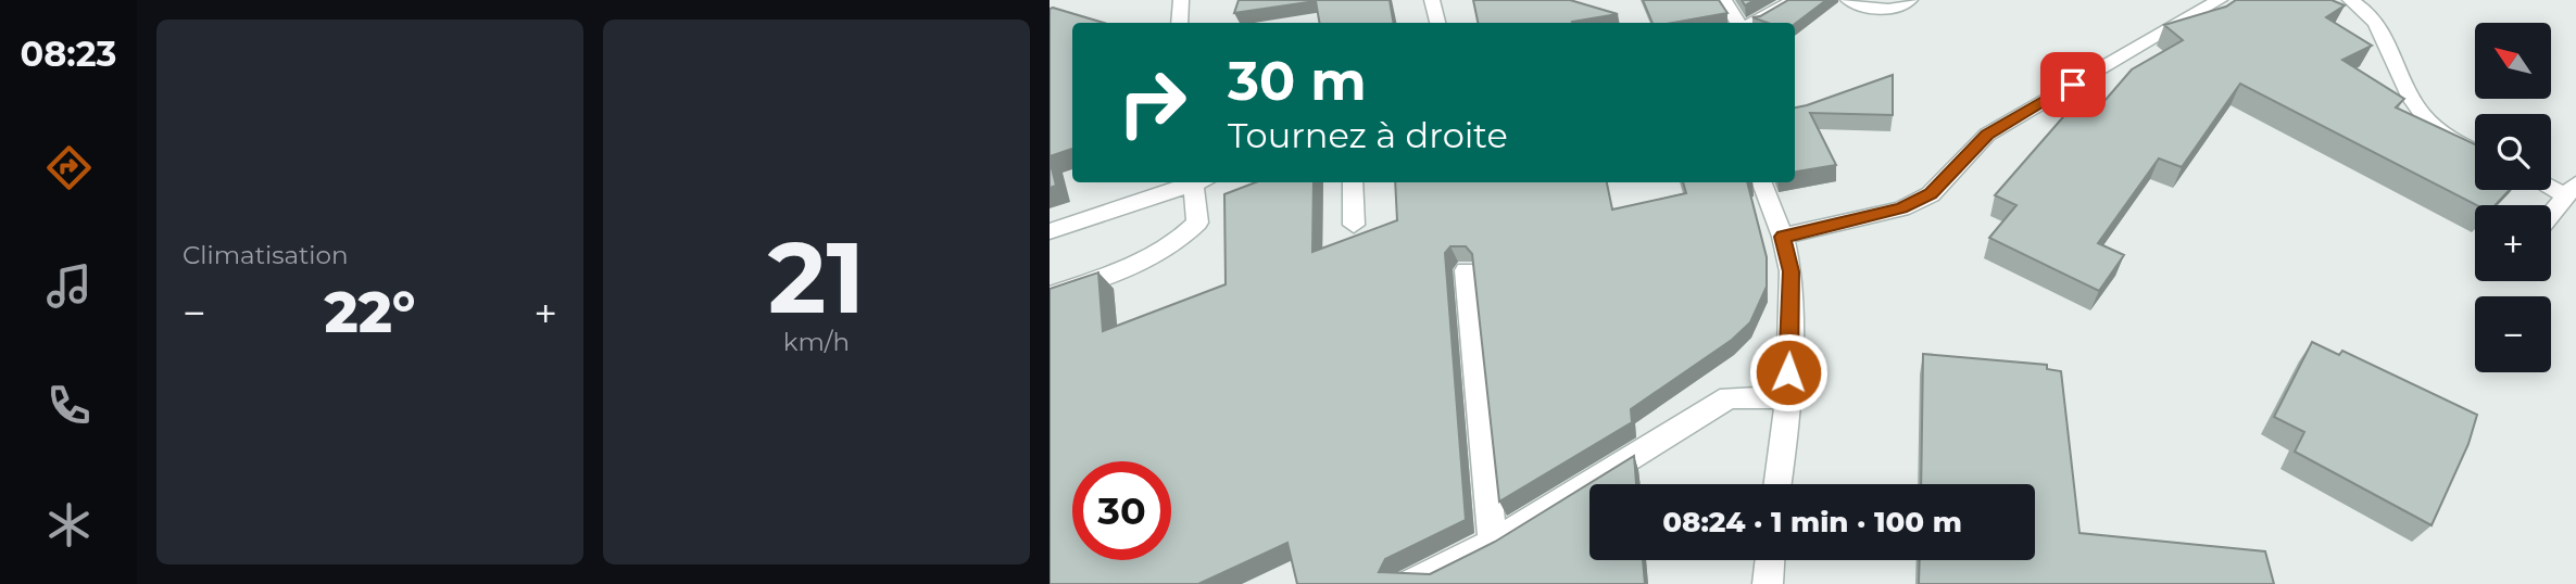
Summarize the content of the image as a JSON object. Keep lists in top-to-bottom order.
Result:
{
  "north": "top left",
  "page": {
    "tabs": "08:23",
    "tile": [
      "Climatisation",
      ["21", "km/h"]
    ],
    "map_buttons": ["+", "−"],
    "turn": ["30 m", "Tournez à droite"],
    "heat": ["−", "22°", "+"],
    "limit": "30",
    "trip": "08:24 · 1 min · 100 m"
  }
}
